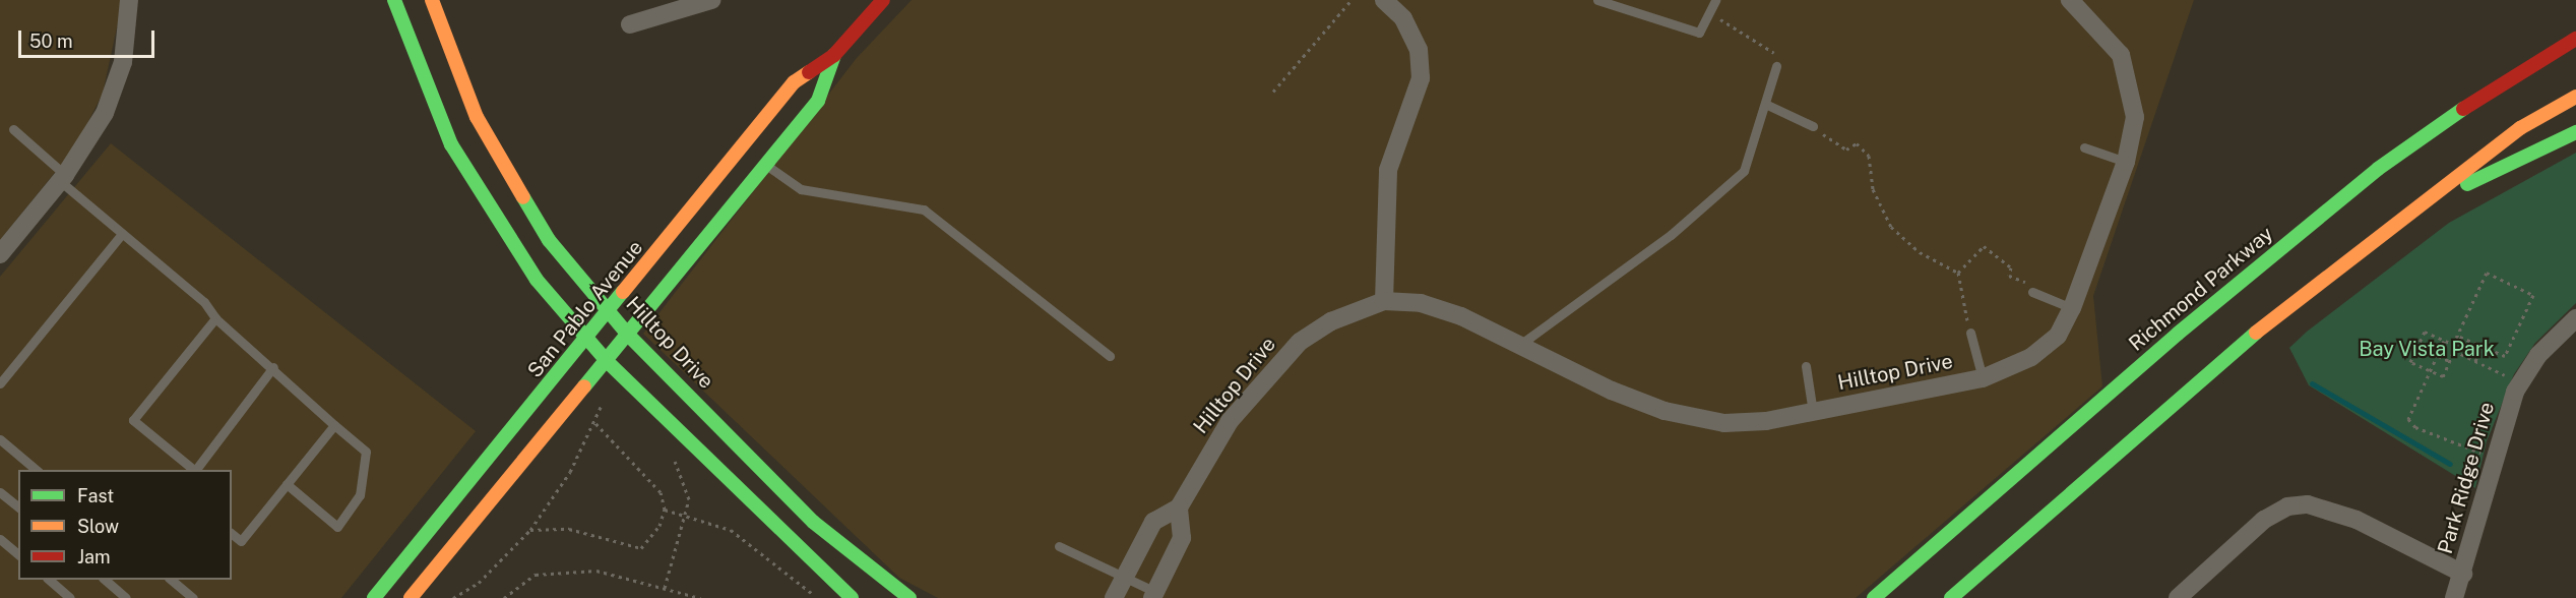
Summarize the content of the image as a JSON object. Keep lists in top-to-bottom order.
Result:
{
  "streets": {
    "main road": ["Richmond Parkway", "San Pablo Avenue", "Hilltop Drive"],
    "street": ["Park Ridge Drive"]
  },
  "crossings": [
    ["San Pablo Avenue", "Hilltop Drive"]
  ],
  "parks": ["Bay Vista Park"],
  "legend": ["Fast", "Slow", "Jam"],
  "scale_bar": "50 m"
}
